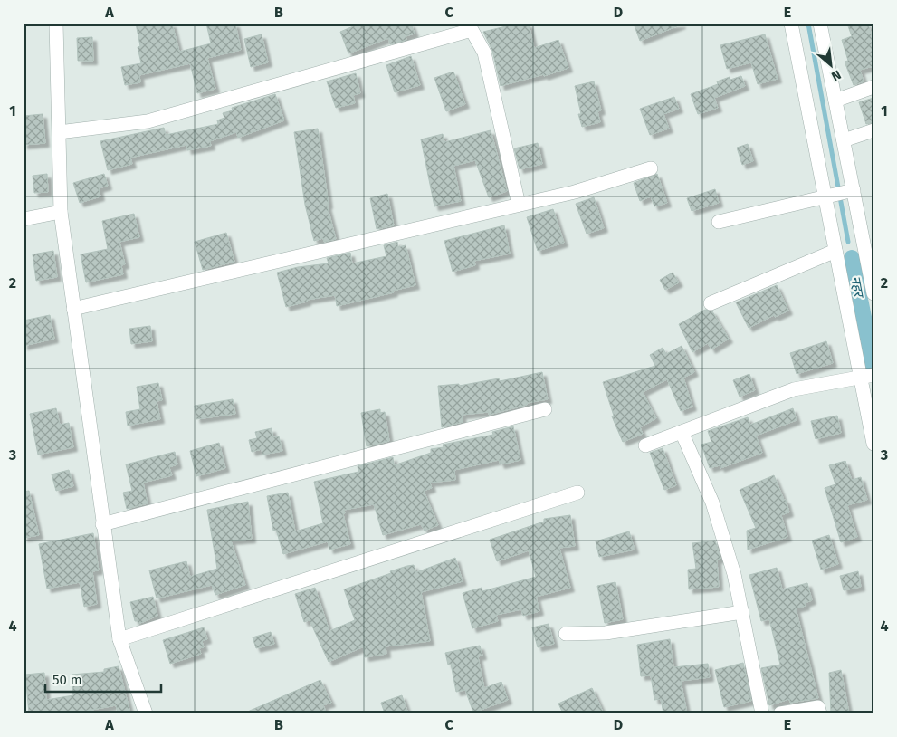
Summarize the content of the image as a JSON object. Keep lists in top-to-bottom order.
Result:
{
  "water": ["नहर"],
  "scale_bar": "50 m",
  "north": "bottom right",
  "grid": {
    "columns": [
      "A",
      "B",
      "C",
      "D",
      "E"
    ],
    "rows": [
      "1",
      "2",
      "3",
      "4"
    ]
  }
}
